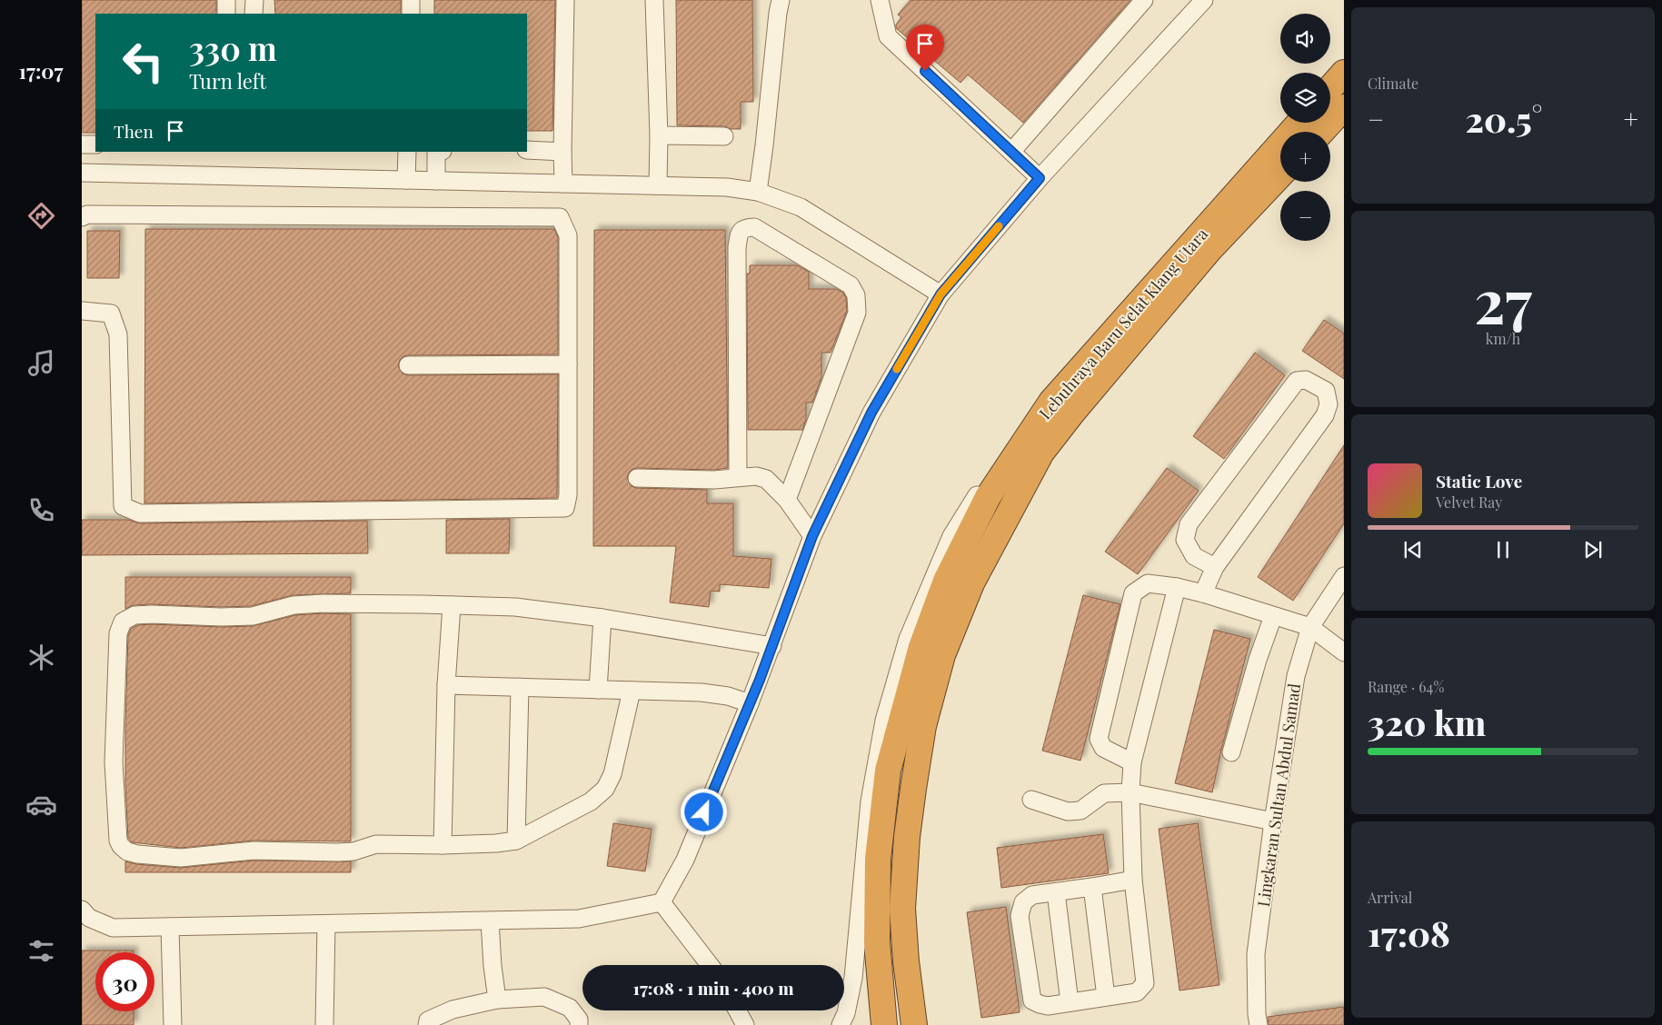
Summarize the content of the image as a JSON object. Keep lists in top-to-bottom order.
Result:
{
  "streets": {
    "highway": ["Lebuhraya Baru Selat Klang Utara"],
    "street": ["Lingkaran Sultan Abdul Samad"]
  },
  "page": {
    "tabs": "17:07",
    "tile": [
      "Climate",
      ["27", "km/h"],
      ["Range · 64%", "320 km"],
      ["Arrival", "17:08"]
    ],
    "map_buttons": ["+", "−"],
    "turn": ["330 m", "Turn left"],
    "heat": ["−", "20.5°", "+"],
    "then": "Then",
    "song": ["Static Love", "Velvet Ray"],
    "limit": "30",
    "trip": "17:08 · 1 min · 400 m"
  }
}
